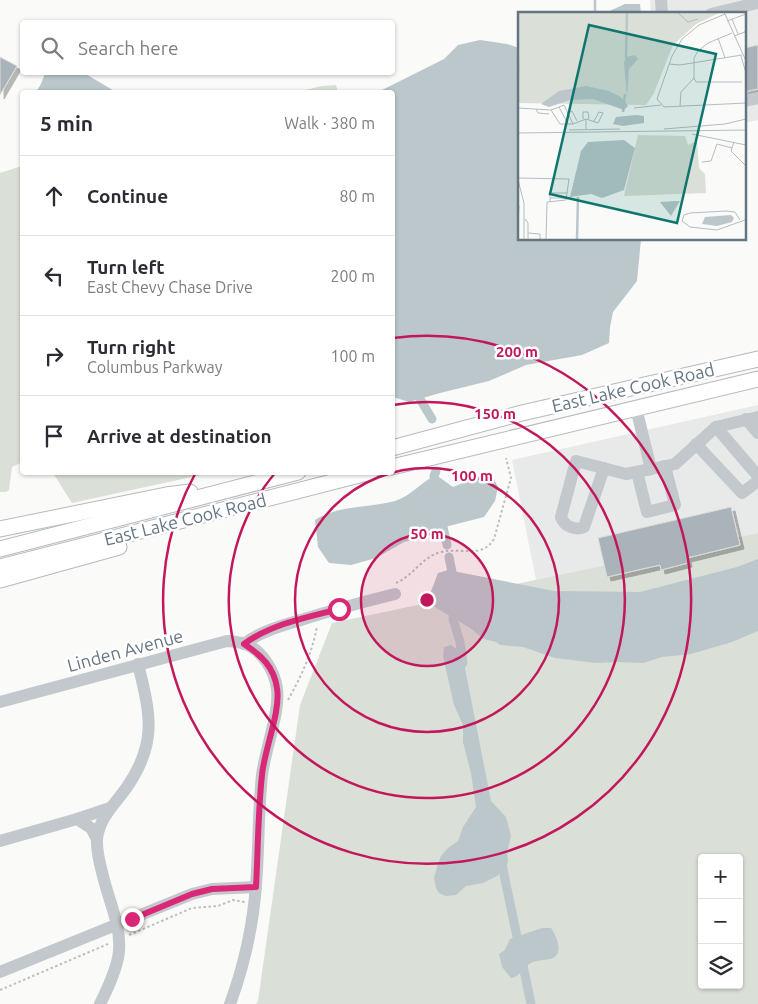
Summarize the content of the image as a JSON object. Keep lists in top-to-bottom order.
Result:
{
  "streets": {
    "main road": ["East Lake Cook Road"],
    "street": ["Linden Avenue"]
  },
  "page": {
    "search": "Search here",
    "heading": ["5 min", "Walk · 380 m"],
    "list": [
      ["Continue", "80 m"],
      ["Turn left", "East Chevy Chase Drive", "200 m"],
      ["Turn right", "Columbus Parkway", "100 m"],
      "Arrive at destination"
    ],
    "map_buttons": ["+", "−"]
  },
  "rings": [
    "200 m",
    "150 m",
    "100 m",
    "50 m"
  ]
}
